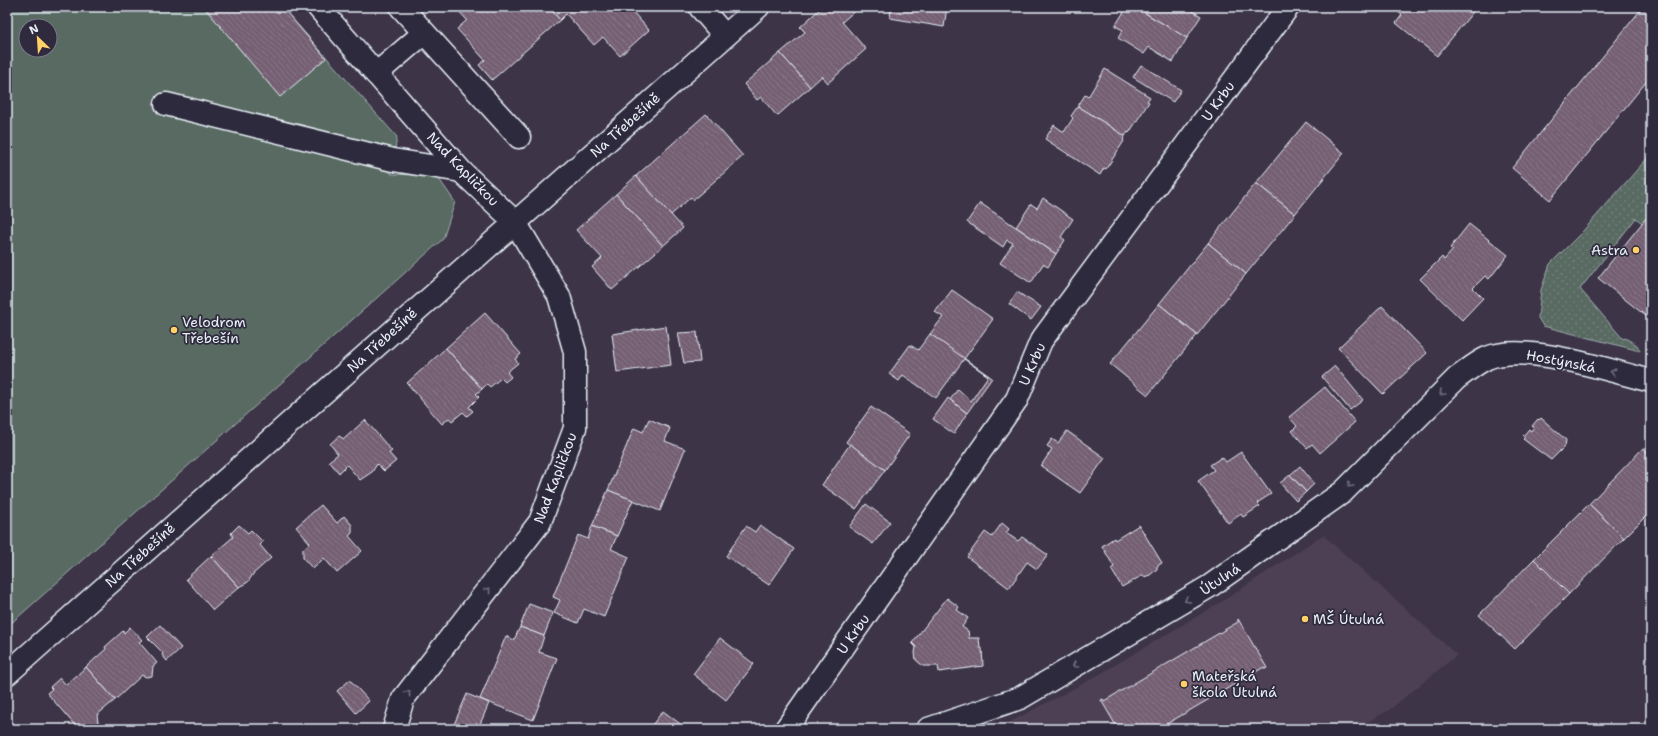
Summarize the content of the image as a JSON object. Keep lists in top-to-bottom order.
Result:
{
  "streets": {
    "street": [
      "U Krbu",
      "Na Třebešíně",
      "Nad Kapličkou",
      "Hostýnská",
      "Útulná"
    ]
  },
  "crossings": [
    ["Na Třebešíně", "Nad Kapličkou"],
    ["Hostýnská", "Útulná"]
  ],
  "one_way": ["Nad Kapličkou", "Hostýnská", "Útulná"],
  "places": [
    "Astra",
    "Velodrom Třebešín",
    "MŠ Útulná",
    "Mateřská škola Útulná"
  ],
  "north": "top left"
}
